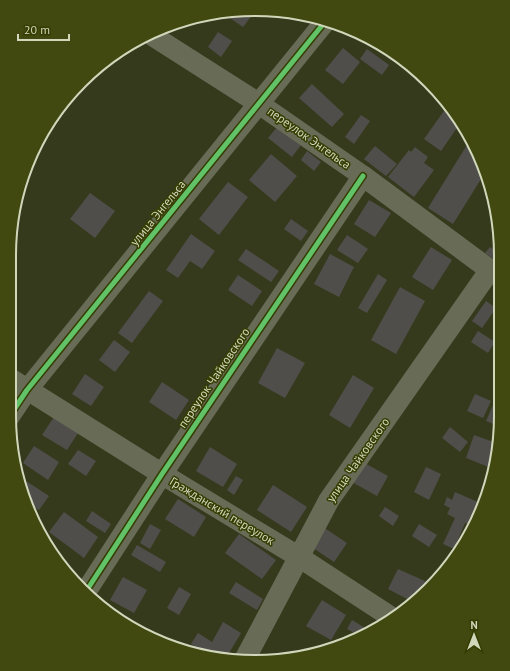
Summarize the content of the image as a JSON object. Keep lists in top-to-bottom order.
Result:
{
  "streets": {
    "street": [
      "переулок Энгельса",
      "улица Энгельса",
      "переулок Чайковского",
      "улица Чайковского",
      "Гражданский переулок"
    ]
  },
  "crossings": [
    ["переулок Энгельса", "улица Энгельса"],
    ["переулок Энгельса", "переулок Чайковского"],
    ["переулок Энгельса", "улица Чайковского"],
    ["улица Энгельса", "Гражданский переулок"],
    ["переулок Чайковского", "Гражданский переулок"],
    ["улица Чайковского", "Гражданский переулок"]
  ],
  "scale_bar": "20 m",
  "north": "top"
}
